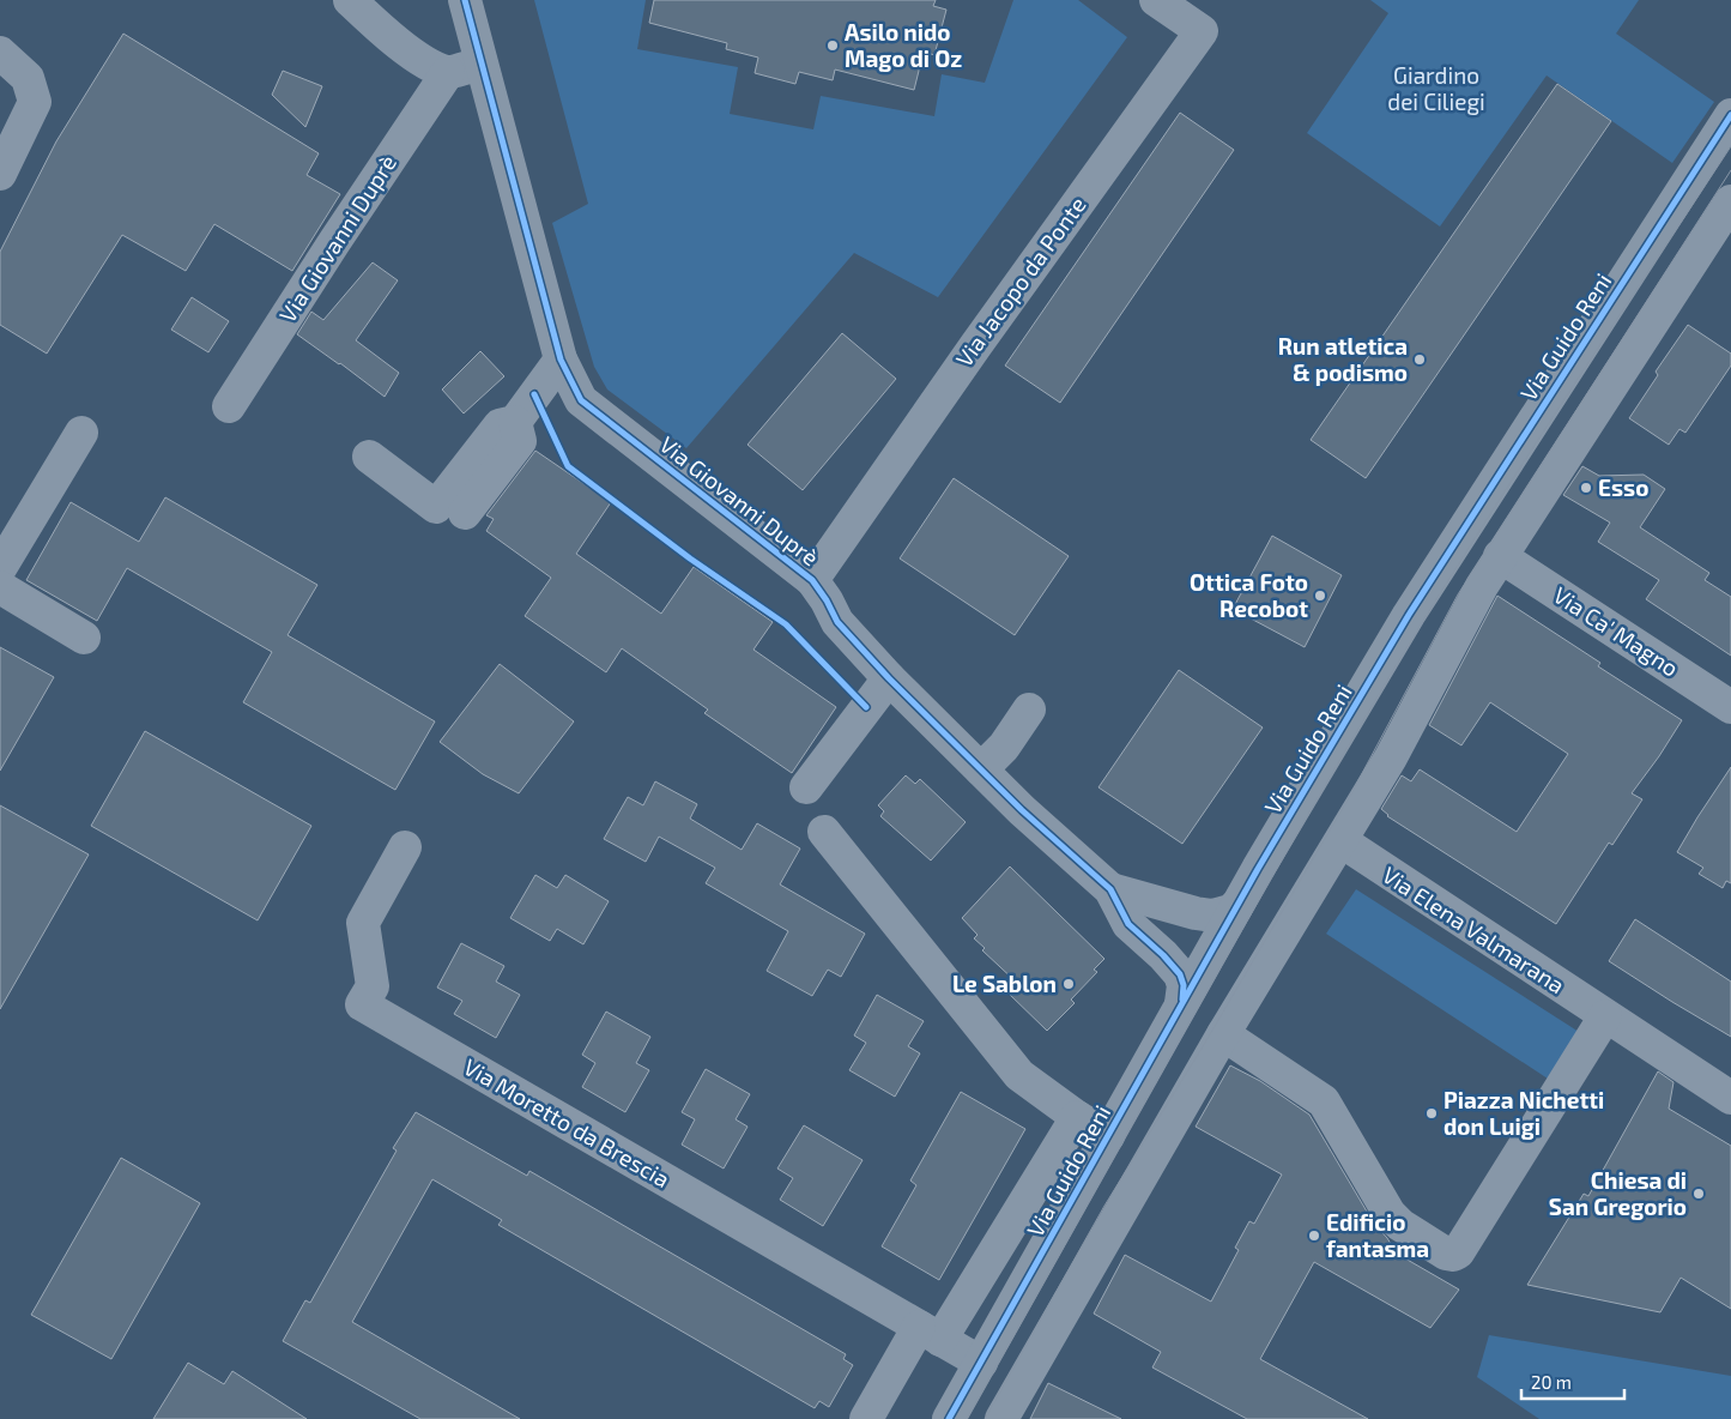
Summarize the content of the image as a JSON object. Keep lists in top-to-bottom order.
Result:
{
  "streets": {
    "street": [
      "Via Giovanni Duprè",
      "Via Jacopo da Ponte",
      "Via Guido Reni",
      "Via Ca' Magno",
      "Via Elena Valmarana",
      "Via Moretto da Brescia"
    ]
  },
  "crossings": [
    ["Via Giovanni Duprè", "Via Jacopo da Ponte"],
    ["Via Giovanni Duprè", "Via Guido Reni"],
    ["Via Guido Reni", "Via Moretto da Brescia"]
  ],
  "parks": ["Giardino dei Ciliegi"],
  "places": [
    "Asilo nido Mago di Oz",
    "Run atletica & podismo",
    "Esso",
    "Ottica Foto Recobot",
    "Le Sablon",
    "Piazza Nichetti don Luigi",
    "Chiesa di San Gregorio",
    "Edificio fantasma"
  ],
  "scale_bar": "20 m"
}
